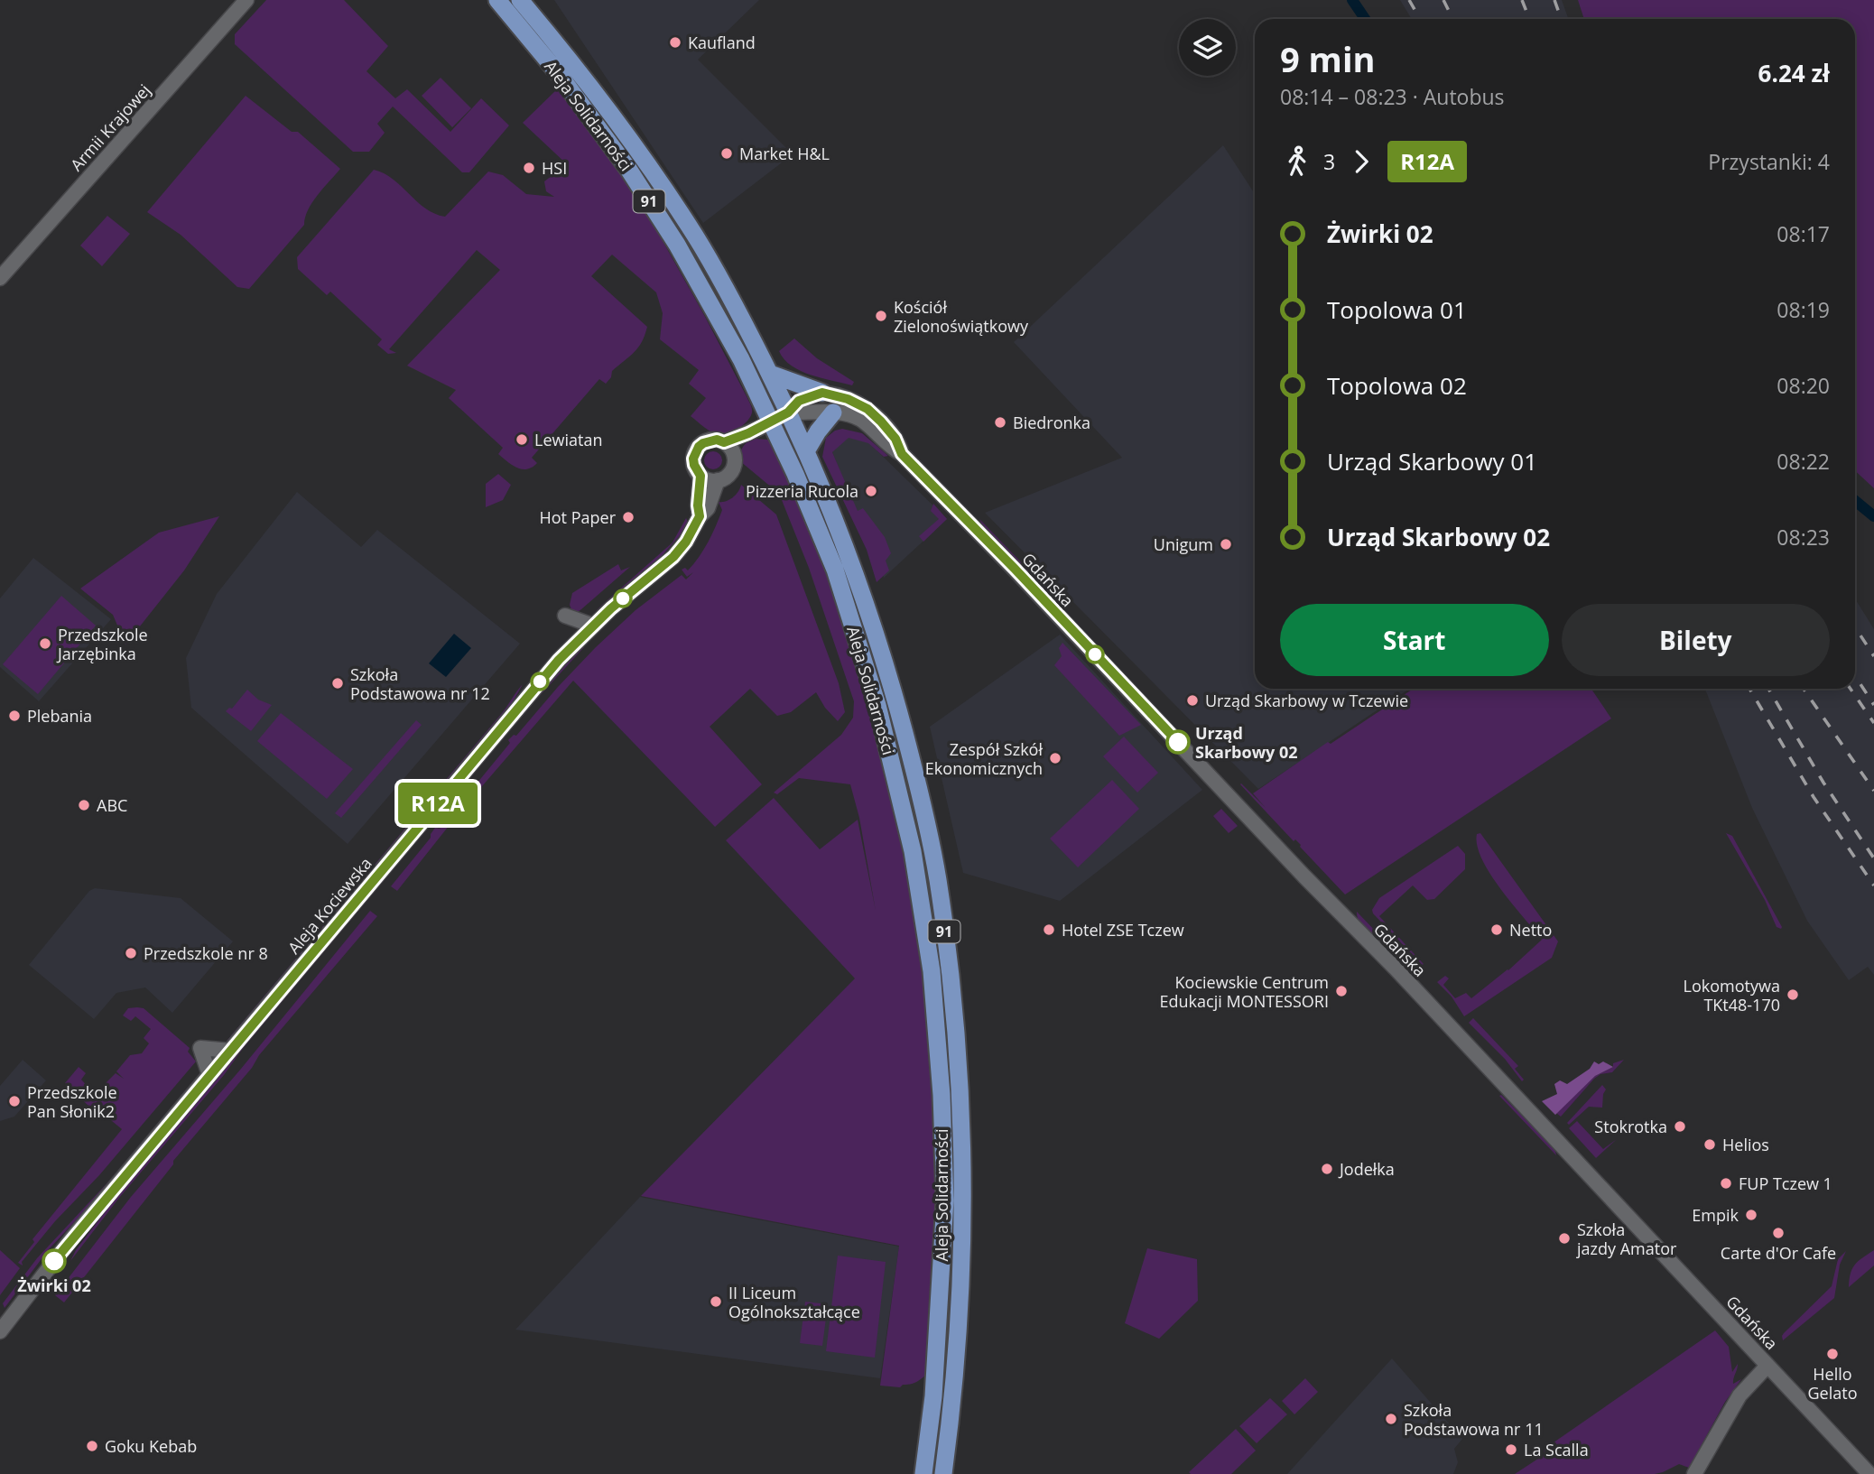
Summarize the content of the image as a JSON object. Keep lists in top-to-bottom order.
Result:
{
  "streets": {
    "main road": ["Aleja Solidarności", "91"],
    "street": ["Armii Krajowej", "Gdańska", "Aleja Kociewska"]
  },
  "crossings": [
    ["Aleja Solidarności", "Gdańska"]
  ],
  "places": [
    "Kaufland",
    "Market H&L",
    "HSI",
    "Kościół Zielonoświątkowy",
    "Biedronka",
    "Lewiatan",
    "Pizzeria Rucola",
    "Hot Paper",
    "Unigum",
    "Przedszkole Jarzębinka",
    "Szkoła Podstawowa nr 12",
    "Urząd Skarbowy w Tczewie",
    "Plebania",
    "Urząd Skarbowy 02",
    "Zespół Szkół Ekonomicznych",
    "ABC",
    "Hotel ZSE Tczew",
    "Netto",
    "Przedszkole nr 8",
    "Kociewskie Centrum Edukacji MONTESSORI",
    "Lokomotywa TKt48-170",
    "Przedszkole Pan Słonik2",
    "Stokrotka",
    "Helios",
    "Jodełka",
    "FUP Tczew 1",
    "Empik",
    "Carte d'Or Cafe",
    "Szkoła jazdy Amator",
    "Żwirki 02",
    "II Liceum Ogólnokształcące",
    "Hello Gelato",
    "Szkoła Podstawowa nr 11",
    "Goku Kebab",
    "La Scalla"
  ],
  "lines": ["bus line R12A"],
  "page": {
    "on_map": "R12A",
    "heading": ["9 min", "08:14 – 08:23 · Autobus", "6.24 zł"],
    "legs": ["3", "R12A", "Przystanki: 4"],
    "list": [
      {
        "name": "Żwirki 02",
        "value": "08:17"
      },
      {
        "name": "Topolowa 01",
        "value": "08:19"
      },
      {
        "name": "Topolowa 02",
        "value": "08:20"
      },
      {
        "name": "Urząd Skarbowy 01",
        "value": "08:22"
      },
      {
        "name": "Urząd Skarbowy 02",
        "value": "08:23"
      }
    ],
    "buttons": ["Start", "Bilety"]
  }
}
